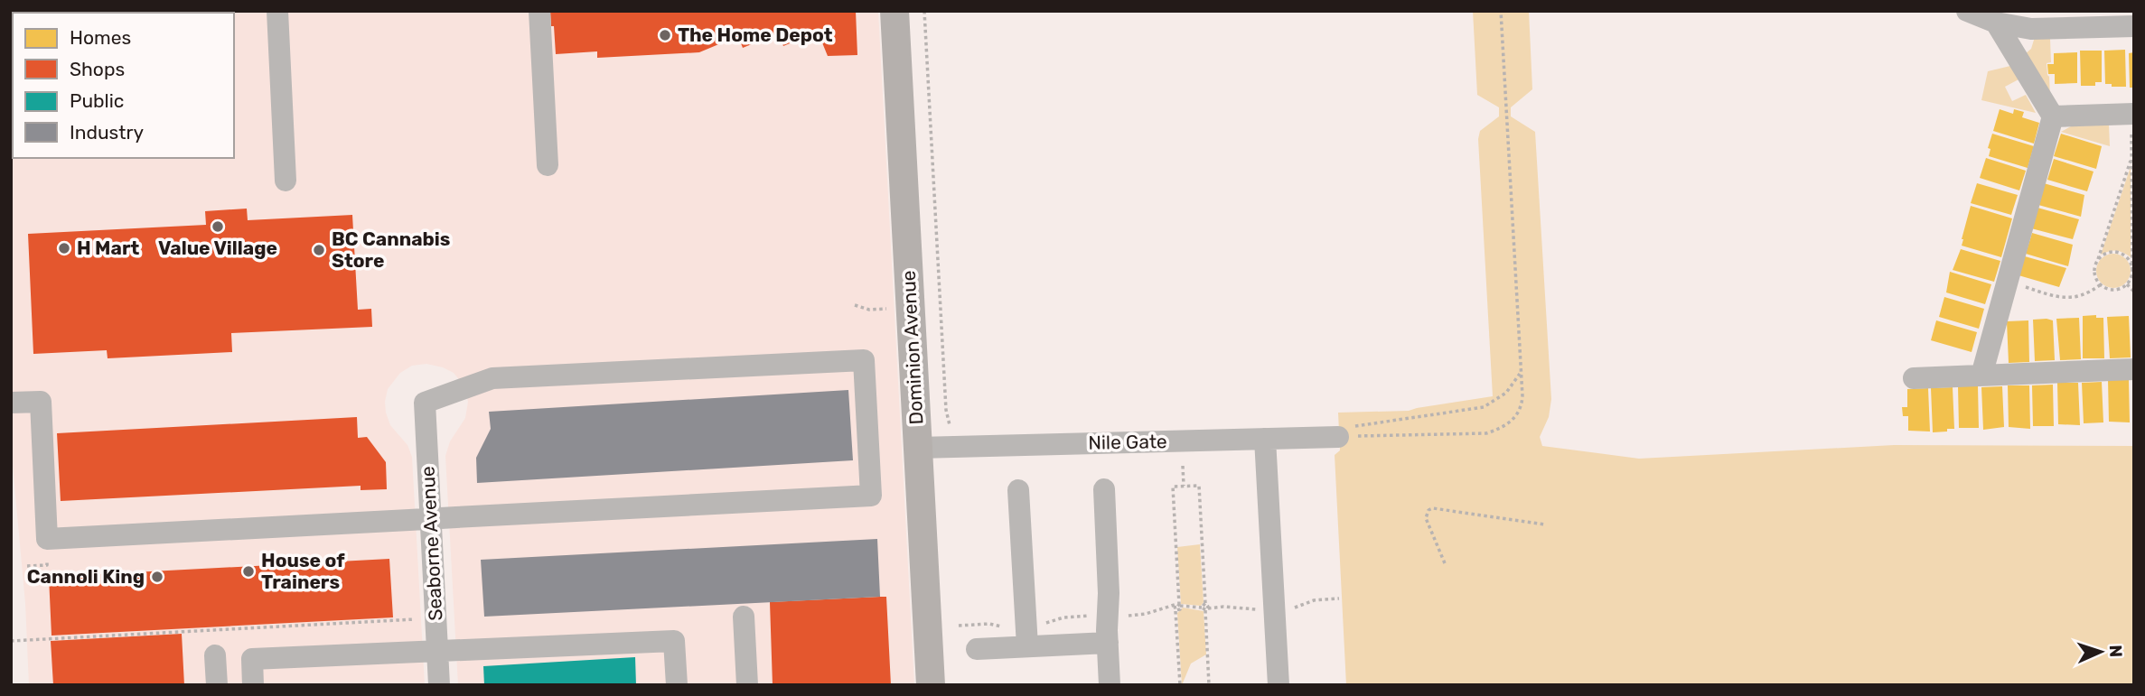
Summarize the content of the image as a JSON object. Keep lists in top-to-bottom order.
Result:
{
  "streets": {
    "main road": ["Dominion Avenue"],
    "street": ["Nile Gate", "Seaborne Avenue"]
  },
  "crossings": [
    ["Dominion Avenue", "Nile Gate"]
  ],
  "places": [
    "The Home Depot",
    "Value Village",
    "H Mart",
    "BC Cannabis Store",
    "House of Trainers",
    "Cannoli King"
  ],
  "legend": [
    "Homes",
    "Shops",
    "Public",
    "Industry"
  ],
  "north": "right"
}
